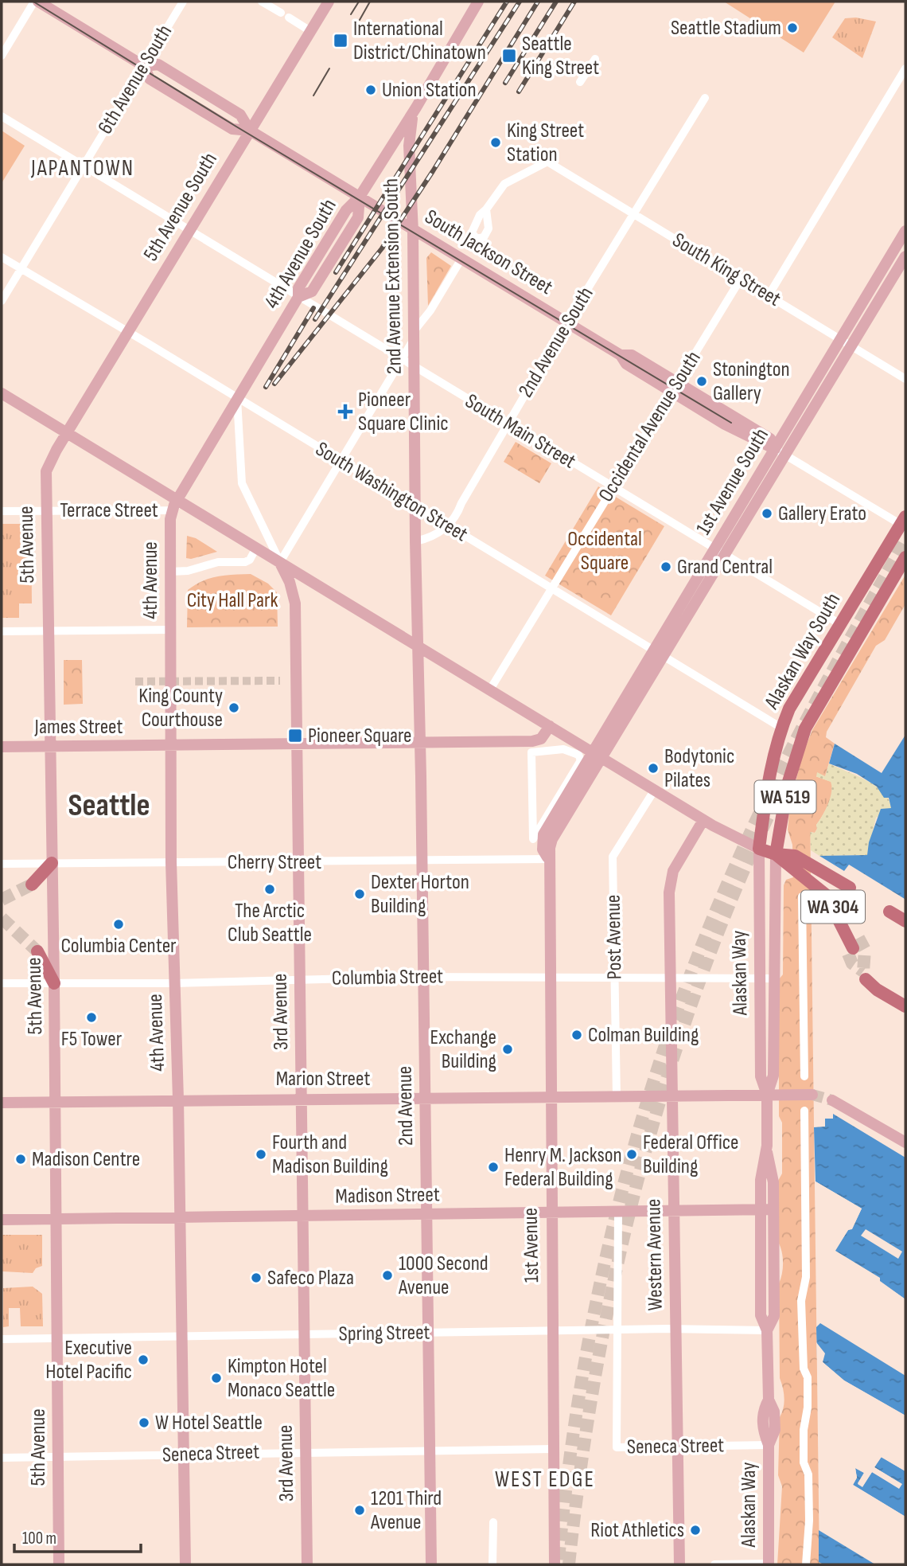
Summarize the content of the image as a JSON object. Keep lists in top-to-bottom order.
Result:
{
  "streets": {
    "highway": ["Alaskan Way South", "WA 519", "WA 304"],
    "main road": [
      "5th Avenue South",
      "South Jackson Street",
      "4th Avenue South",
      "2nd Avenue Extension South",
      "1st Avenue South",
      "5th Avenue",
      "4th Avenue",
      "James Street",
      "Alaskan Way",
      "3rd Avenue",
      "Marion Street",
      "2nd Avenue",
      "Madison Street",
      "1st Avenue",
      "Western Avenue"
    ],
    "street": [
      "6th Avenue South",
      "South King Street",
      "2nd Avenue South",
      "Occidental Avenue South",
      "South Main Street",
      "South Washington Street",
      "Terrace Street",
      "Cherry Street",
      "Post Avenue",
      "Columbia Street",
      "Spring Street",
      "Seneca Street"
    ]
  },
  "crossings": [
    ["6th Avenue South", "South Jackson Street"],
    ["6th Avenue South", "South Main Street"],
    ["6th Avenue South", "South Washington Street"],
    ["5th Avenue South", "South Jackson Street"],
    ["5th Avenue South", "South Main Street"],
    ["5th Avenue South", "South Washington Street"],
    ["5th Avenue South", "5th Avenue"],
    ["South Jackson Street", "4th Avenue South"],
    ["South Jackson Street", "2nd Avenue Extension South"],
    ["South Jackson Street", "2nd Avenue South"],
    ["South Jackson Street", "Occidental Avenue South"],
    ["South Jackson Street", "1st Avenue South"],
    ["South Jackson Street", "Alaskan Way South"],
    ["4th Avenue South", "2nd Avenue Extension South"],
    ["4th Avenue South", "South Main Street"],
    ["4th Avenue South", "South Washington Street"],
    ["4th Avenue South", "Terrace Street"],
    ["4th Avenue South", "4th Avenue"],
    ["South King Street", "2nd Avenue South"],
    ["South King Street", "Occidental Avenue South"],
    ["South King Street", "1st Avenue South"],
    ["2nd Avenue Extension South", "South Main Street"],
    ["2nd Avenue Extension South", "South Washington Street"],
    ["2nd Avenue Extension South", "2nd Avenue"],
    ["2nd Avenue South", "South Main Street"],
    ["2nd Avenue South", "South Washington Street"],
    ["Occidental Avenue South", "South Main Street"],
    ["Occidental Avenue South", "South Washington Street"],
    ["South Main Street", "1st Avenue South"],
    ["South Main Street", "Alaskan Way South"],
    ["1st Avenue South", "South Washington Street"],
    ["1st Avenue South", "1st Avenue"],
    ["South Washington Street", "Alaskan Way South"],
    ["Terrace Street", "5th Avenue"],
    ["Terrace Street", "4th Avenue"],
    ["5th Avenue", "James Street"],
    ["5th Avenue", "Cherry Street"],
    ["5th Avenue", "Columbia Street"],
    ["5th Avenue", "Marion Street"],
    ["5th Avenue", "Madison Street"],
    ["5th Avenue", "Spring Street"],
    ["5th Avenue", "Seneca Street"],
    ["4th Avenue", "James Street"],
    ["4th Avenue", "Cherry Street"],
    ["4th Avenue", "Columbia Street"],
    ["4th Avenue", "Marion Street"],
    ["4th Avenue", "Madison Street"],
    ["4th Avenue", "Spring Street"],
    ["4th Avenue", "Seneca Street"],
    ["Alaskan Way South", "WA 304"],
    ["Alaskan Way South", "Alaskan Way"],
    ["James Street", "3rd Avenue"],
    ["James Street", "2nd Avenue"],
    ["Cherry Street", "3rd Avenue"],
    ["Cherry Street", "2nd Avenue"],
    ["Cherry Street", "1st Avenue"],
    ["WA 304", "Alaskan Way"],
    ["Post Avenue", "Columbia Street"],
    ["Post Avenue", "Marion Street"],
    ["Alaskan Way", "Columbia Street"],
    ["Alaskan Way", "Marion Street"],
    ["Alaskan Way", "Madison Street"],
    ["Alaskan Way", "Spring Street"],
    ["Alaskan Way", "Seneca Street"],
    ["Columbia Street", "3rd Avenue"],
    ["Columbia Street", "2nd Avenue"],
    ["Columbia Street", "1st Avenue"],
    ["Columbia Street", "Western Avenue"],
    ["3rd Avenue", "Marion Street"],
    ["3rd Avenue", "Madison Street"],
    ["3rd Avenue", "Spring Street"],
    ["3rd Avenue", "Seneca Street"],
    ["Marion Street", "2nd Avenue"],
    ["Marion Street", "1st Avenue"],
    ["Marion Street", "Western Avenue"],
    ["2nd Avenue", "Madison Street"],
    ["2nd Avenue", "Spring Street"],
    ["2nd Avenue", "Seneca Street"],
    ["Madison Street", "1st Avenue"],
    ["Madison Street", "Western Avenue"],
    ["1st Avenue", "Spring Street"],
    ["1st Avenue", "Seneca Street"],
    ["Western Avenue", "Spring Street"],
    ["Western Avenue", "Seneca Street"],
    ["Spring Street", "Seneca Street"]
  ],
  "districts": ["JAPANTOWN", "Seattle", "WEST EDGE"],
  "parks": ["Occidental Square", "City Hall Park"],
  "places": {
    "other": [
      "Seattle Stadium",
      "Union Station",
      "King Street Station",
      "Stonington Gallery",
      "Gallery Erato",
      "Grand Central",
      "King County Courthouse",
      "Bodytonic Pilates",
      "The Arctic Club Seattle",
      "Dexter Horton Building",
      "Columbia Center",
      "F5 Tower",
      "Colman Building",
      "Exchange Building",
      "Fourth and Madison Building",
      "Federal Office Building",
      "Madison Centre",
      "Henry M. Jackson Federal Building",
      "1000 Second Avenue",
      "Safeco Plaza",
      "Executive Hotel Pacific",
      "Kimpton Hotel Monaco Seattle",
      "W Hotel Seattle",
      "1201 Third Avenue",
      "Riot Athletics"
    ],
    "transit": ["International District/Chinatown", "Seattle King Street", "Pioneer Square"],
    "health": ["Pioneer Square Clinic"]
  },
  "scale_bar": "100 m"
}
